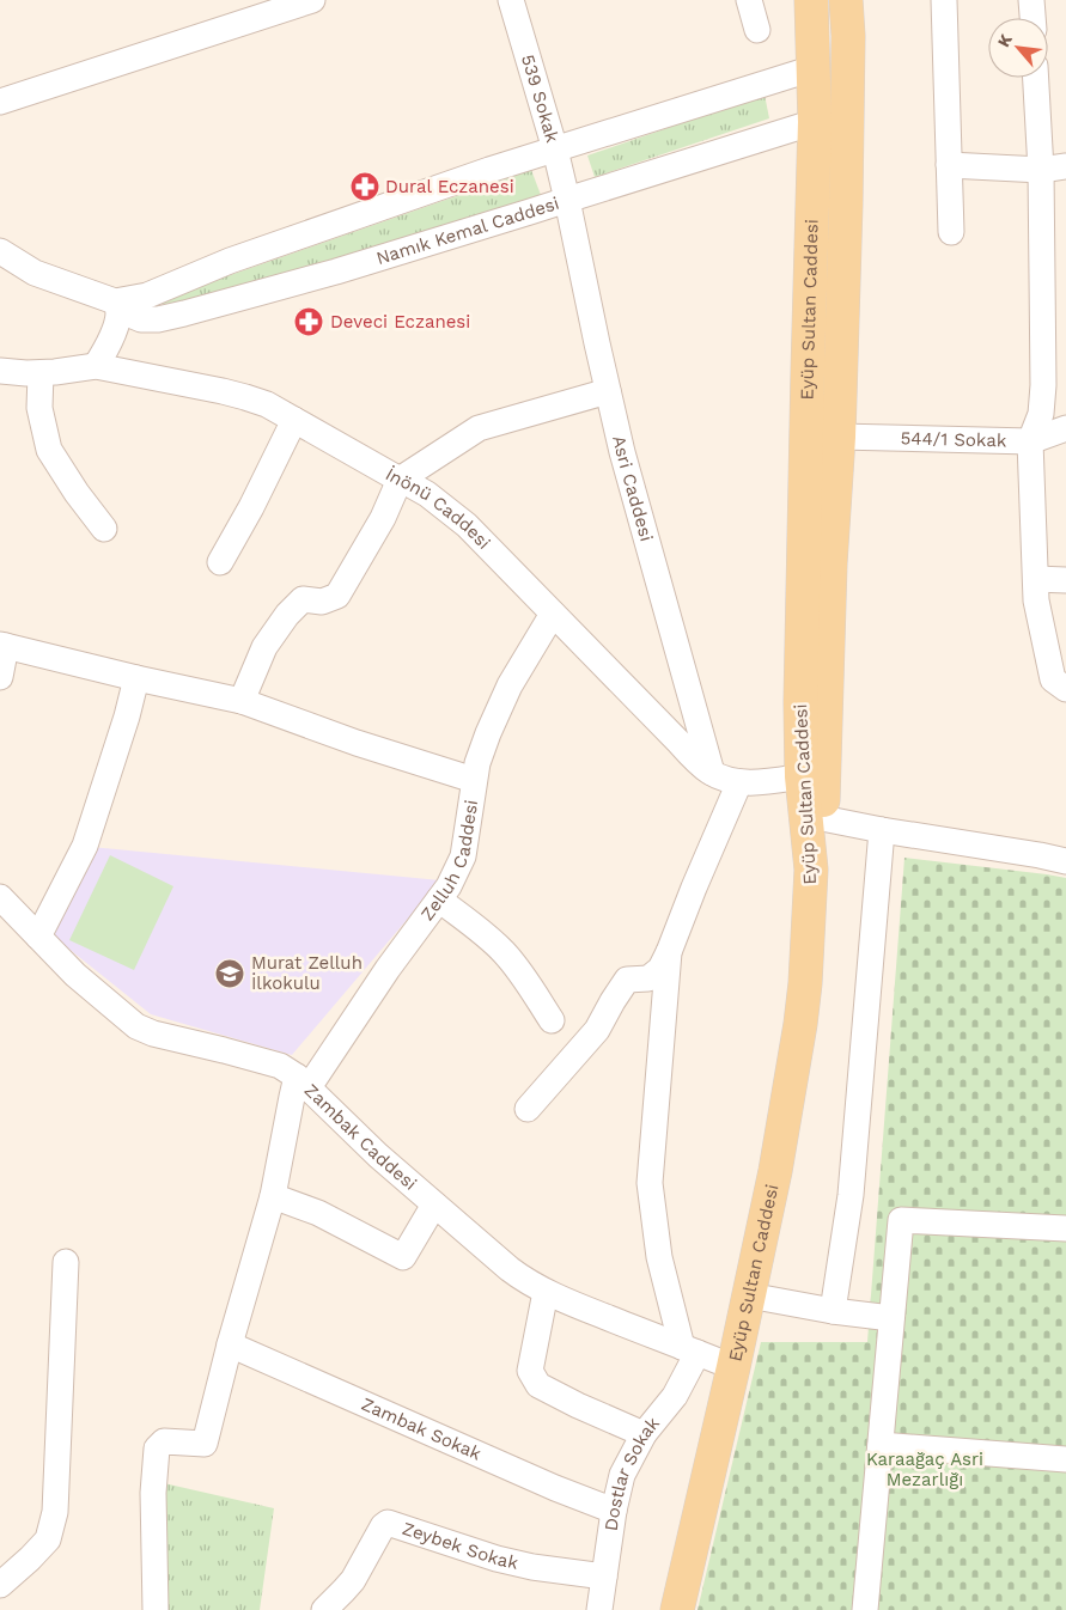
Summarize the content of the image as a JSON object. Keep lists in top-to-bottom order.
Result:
{
  "streets": {
    "main road": ["Eyüp Sultan Caddesi"],
    "street": [
      "539 Sokak",
      "Namık Kemal Caddesi",
      "544/1 Sokak",
      "Asri Caddesi",
      "İnönü Caddesi",
      "Zelluh Caddesi",
      "Zambak Caddesi",
      "Zambak Sokak",
      "Dostlar Sokak",
      "Zeybek Sokak"
    ]
  },
  "crossings": [
    ["539 Sokak", "Namık Kemal Caddesi"],
    ["539 Sokak", "Asri Caddesi"],
    ["Namık Kemal Caddesi", "Eyüp Sultan Caddesi"],
    ["Namık Kemal Caddesi", "Asri Caddesi"],
    ["Eyüp Sultan Caddesi", "İnönü Caddesi"],
    ["Eyüp Sultan Caddesi", "Zambak Caddesi"],
    ["Asri Caddesi", "İnönü Caddesi"],
    ["İnönü Caddesi", "Zelluh Caddesi"],
    ["Zelluh Caddesi", "Zambak Caddesi"],
    ["Zambak Caddesi", "Dostlar Sokak"],
    ["Zambak Sokak", "Dostlar Sokak"],
    ["Dostlar Sokak", "Zeybek Sokak"]
  ],
  "parks": ["Karaağaç Asri Mezarlığı"],
  "places": {
    "pharmacy": ["Dural Eczanesi", "Deveci Eczanesi"],
    "school or university": ["Murat Zelluh İlkokulu"]
  },
  "north": "top left"
}
